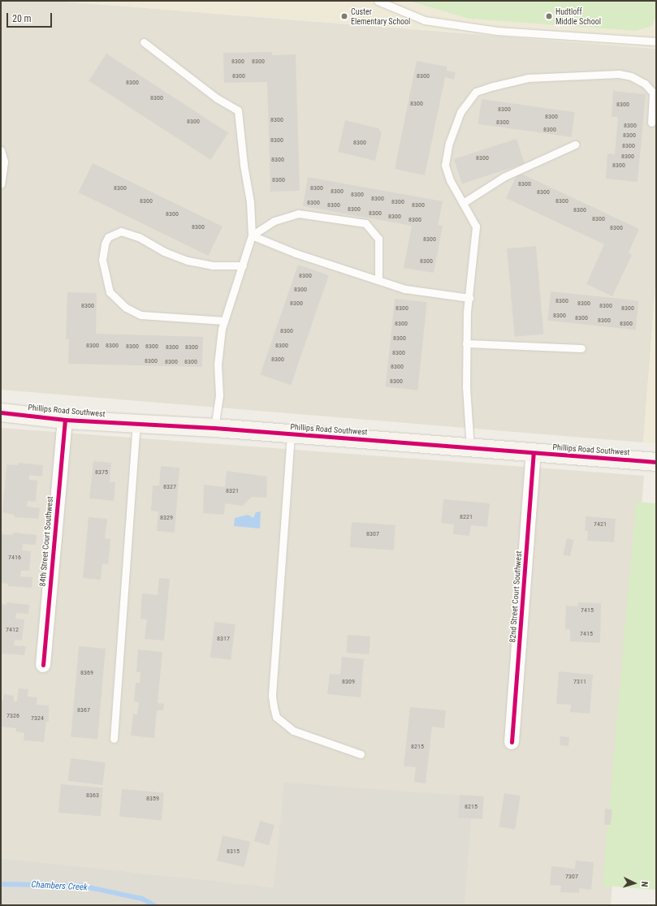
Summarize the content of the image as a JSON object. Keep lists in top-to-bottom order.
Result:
{
  "streets": {
    "street": ["Phillips Road Southwest", "84th Street Court Southwest", "82nd Street Court Southwest"]
  },
  "crossings": [
    ["Phillips Road Southwest", "84th Street Court Southwest"],
    ["Phillips Road Southwest", "82nd Street Court Southwest"]
  ],
  "water": ["Chambers Creek"],
  "places": ["Custer Elementary School", "Hudtloff Middle School"],
  "house_numbers": [
    "8300",
    "8300",
    "8300",
    "8300",
    "8300",
    "8300",
    "8300",
    "8300",
    "8300",
    "8300",
    "8300",
    "8300",
    "8300",
    "8300",
    "8300",
    "8300",
    "8300",
    "8300",
    "8300",
    "8300",
    "8300",
    "8300",
    "8300",
    "8300",
    "8300",
    "8300",
    "8300",
    "8300",
    "8300",
    "8300",
    "8300",
    "8300",
    "8300",
    "8300",
    "8300",
    "8300",
    "8300",
    "8300",
    "8300",
    "8300",
    "8300",
    "8300",
    "8300",
    "8300",
    "8300",
    "8300",
    "8300",
    "8300",
    "8300",
    "8300",
    "8300",
    "8300",
    "8300",
    "8300",
    "8300",
    "8300",
    "8300",
    "8300",
    "8300",
    "8300",
    "8300",
    "8300",
    "8300",
    "8300",
    "8300",
    "8300",
    "8300",
    "8300",
    "8300",
    "8300",
    "8300",
    "8300",
    "8300",
    "8300",
    "8300",
    "8300",
    "8300",
    "8300",
    "8375",
    "8327",
    "8321",
    "8221",
    "8329",
    "7421",
    "8307",
    "7416",
    "7415",
    "7412",
    "7415",
    "8317",
    "8369",
    "8309",
    "7311",
    "8367",
    "7326",
    "7324",
    "8215",
    "8363",
    "8359",
    "8215",
    "8315",
    "7307"
  ],
  "scale_bar": "20 m",
  "north": "right"
}
